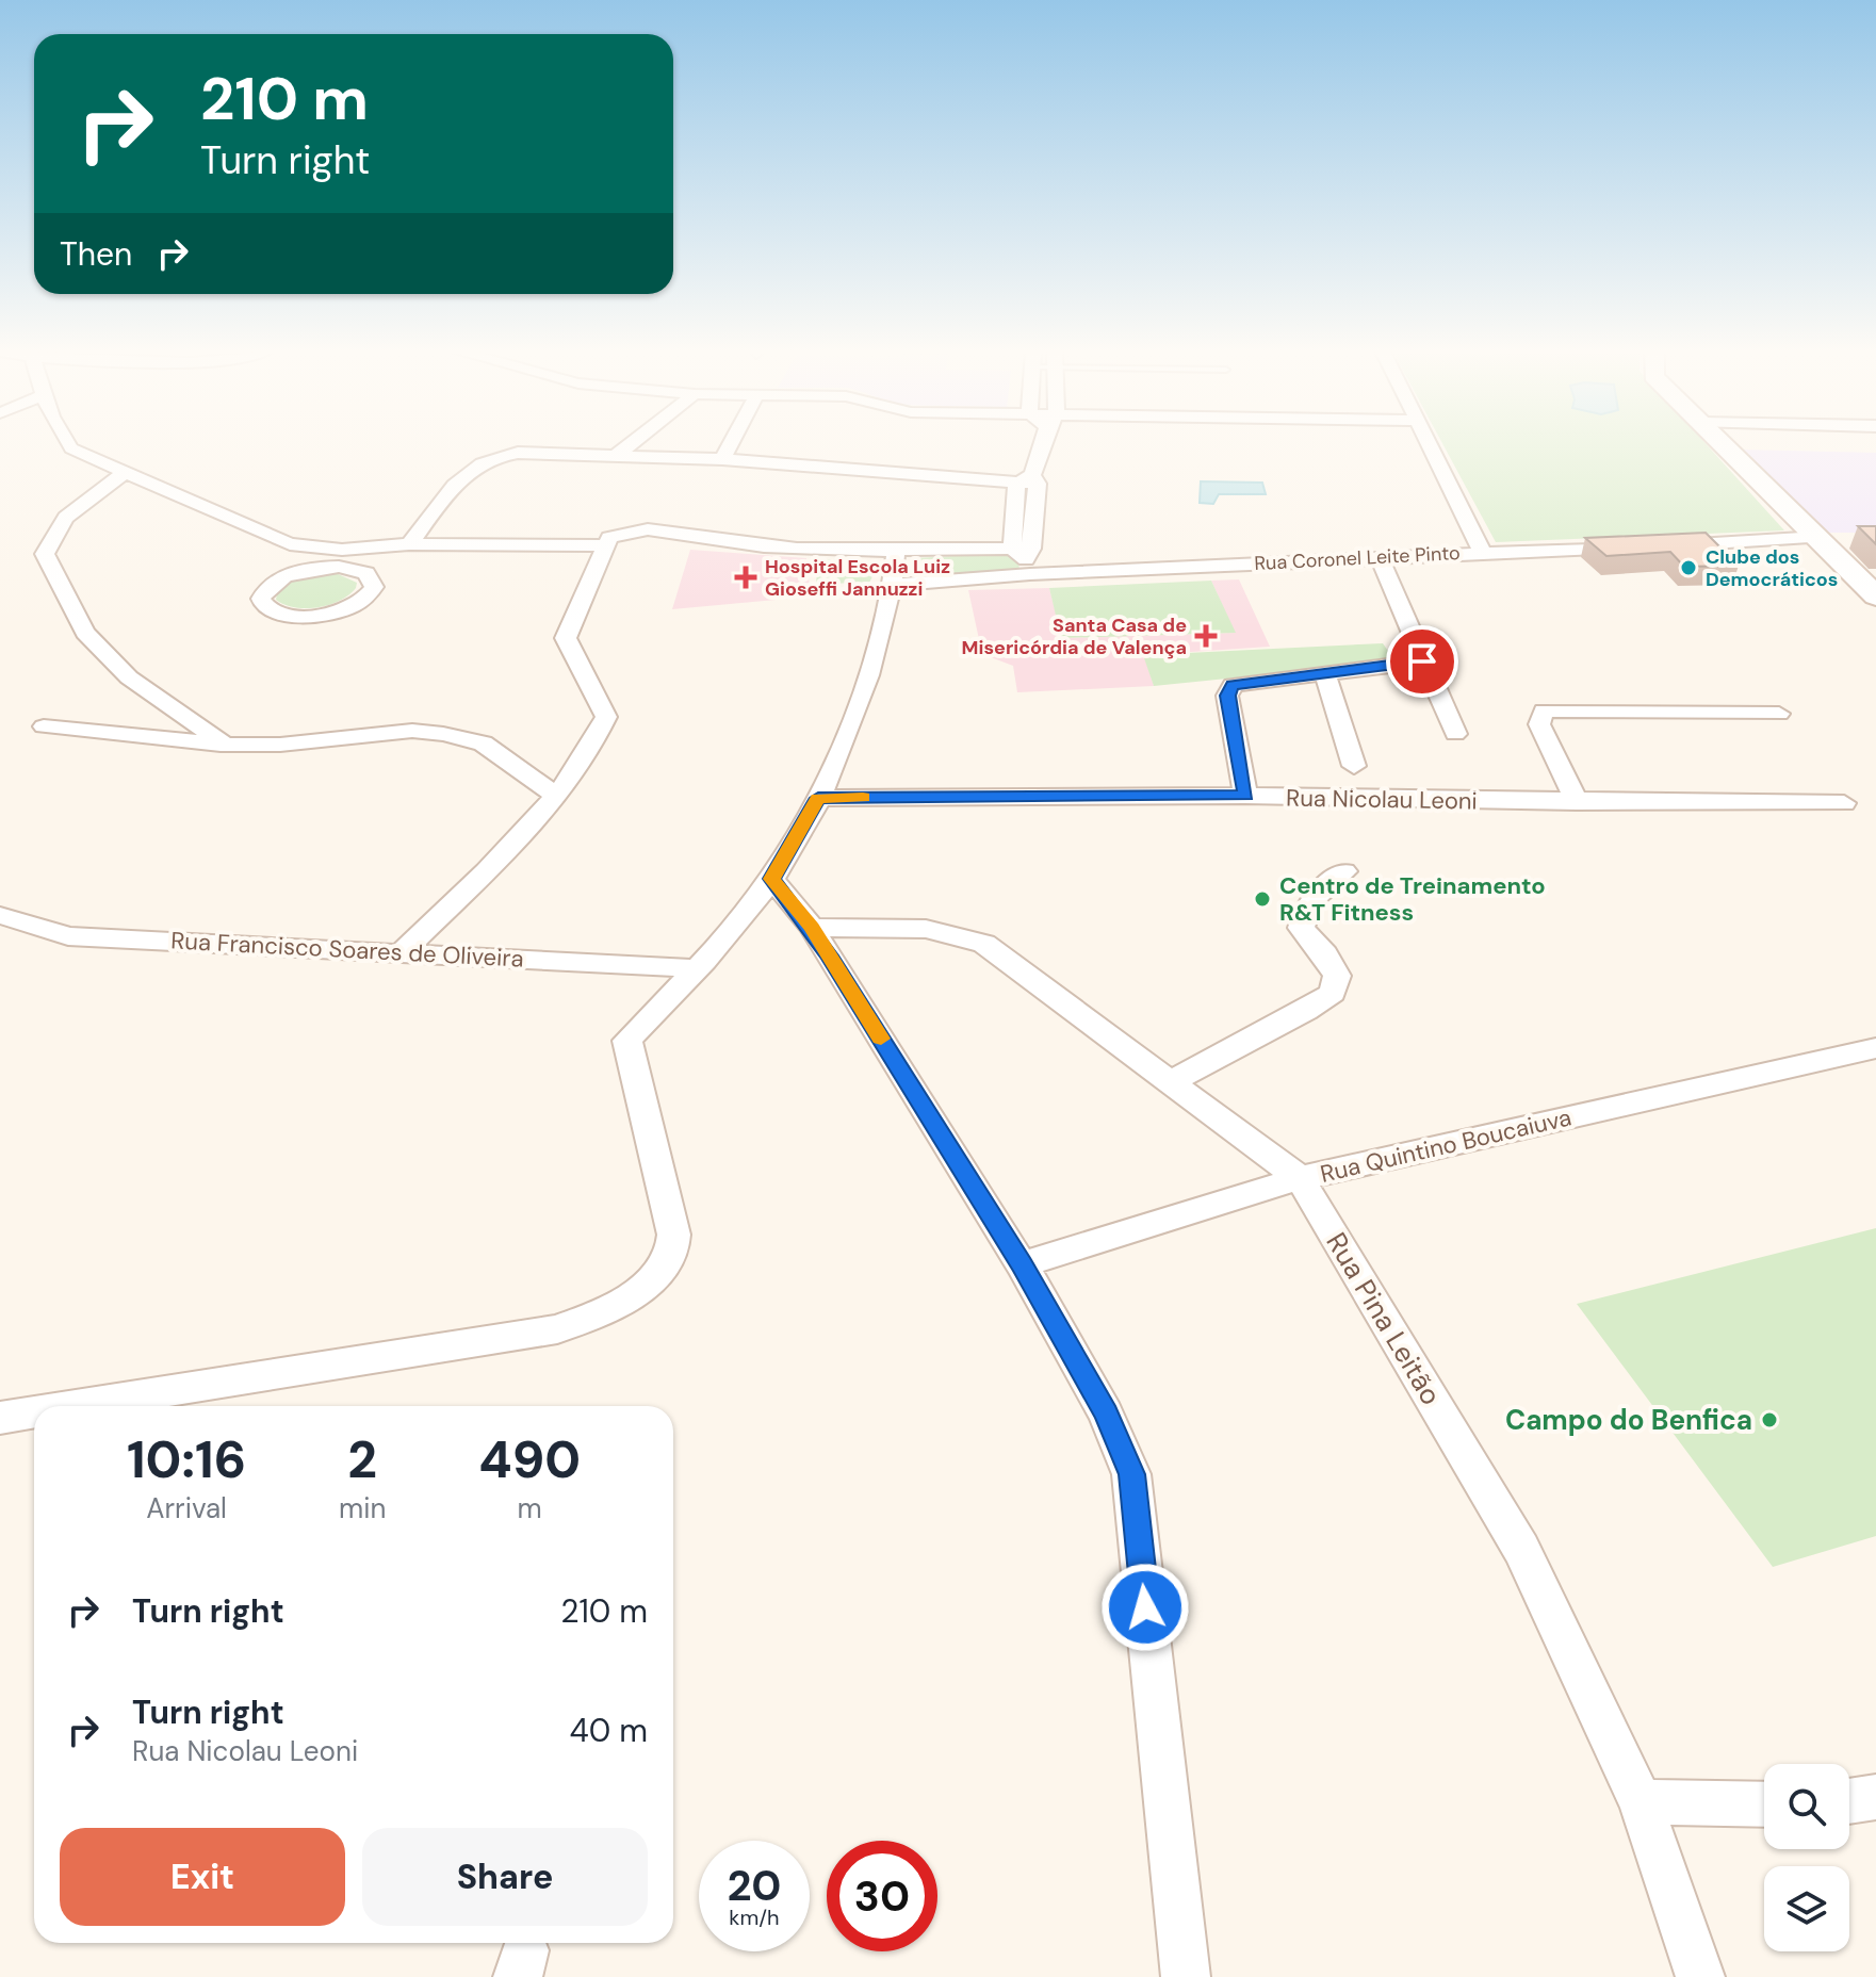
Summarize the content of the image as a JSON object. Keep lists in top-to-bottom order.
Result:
{
  "streets": {
    "street": [
      "Rua Coronel Leite Pinto",
      "Rua Nicolau Leoni",
      "Rua Francisco Soares de Oliveira",
      "Rua Quintino Boucaiuva",
      "Rua Pina Leitão"
    ]
  },
  "crossings": [
    ["Rua Quintino Boucaiuva", "Rua Pina Leitão"]
  ],
  "places": {
    "other": ["Clube dos Democráticos", "Centro de Treinamento R&T Fitness", "Campo do Benfica"],
    "health": ["Hospital Escola Luiz Gioseffi Jannuzzi", "Santa Casa de Misericórdia de Valença"]
  },
  "page": {
    "turn": ["210 m", "Turn right"],
    "then": "Then",
    "eta": [
      "10:16",
      "Arrival",
      "2",
      "min",
      "490",
      "m"
    ],
    "list": [
      {
        "name": "Turn right",
        "value": "210 m"
      },
      {
        "name": "Turn right",
        "note": "Rua Nicolau Leoni",
        "value": "40 m"
      }
    ],
    "buttons": ["Exit", "Share"],
    "speed": "20 km/h",
    "limit": "30"
  }
}
